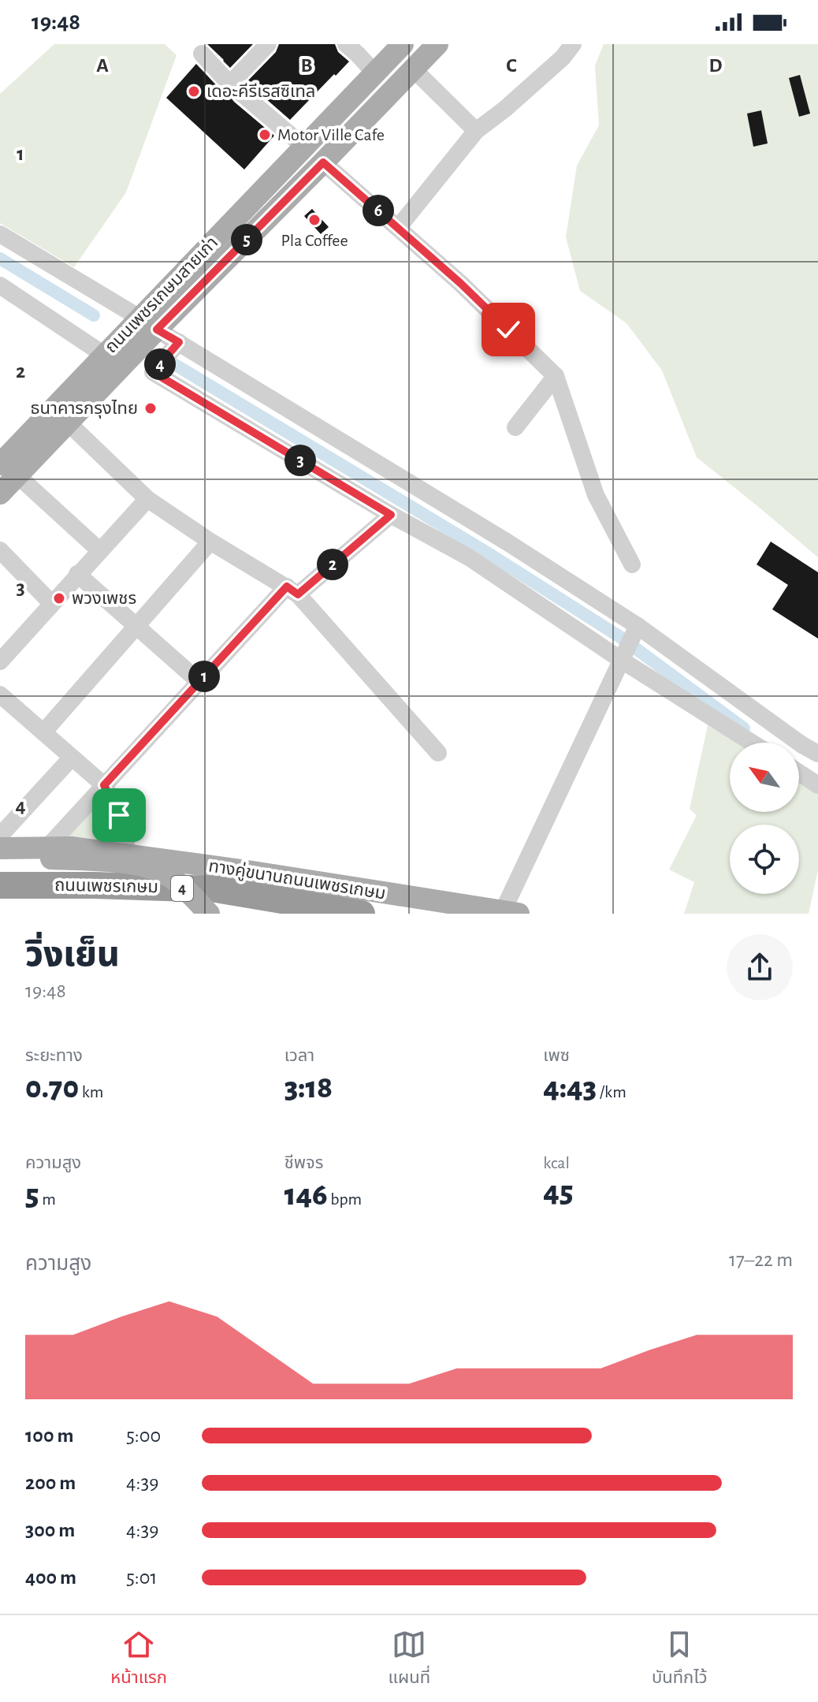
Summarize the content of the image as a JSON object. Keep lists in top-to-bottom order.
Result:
{
  "streets": {
    "highway": ["ถนนเพชรเกษม", "4"],
    "main road": ["ถนนเพชรเกษมสายเก่า", "ทางคู่ขนานถนนเพชรเกษม"]
  },
  "places": [
    "เดอะคีรีเรสซิเทล",
    "Motor Ville Cafe",
    "Pla Coffee",
    "ธนาคารกรุงไทย",
    "พวงเพชร"
  ],
  "north": "top left",
  "page": {
    "status": "19:48",
    "pins": [
      "6",
      "5",
      "4",
      "3",
      "2",
      "1"
    ],
    "heading": ["วิ่งเย็น", "19:48"],
    "stats": [
      ["ระยะทาง", "0.70 km"],
      ["เวลา", "3:18"],
      ["เพซ", "4:43 /km"],
      ["ความสูง", "5 m"],
      ["ชีพจร", "146 bpm"],
      ["kcal", "45"]
    ],
    "chart": ["ความสูง", "17–22 m"],
    "list": [
      {
        "name": "100 m",
        "note": "5:00"
      },
      {
        "name": "200 m",
        "note": "4:39"
      },
      {
        "name": "300 m",
        "note": "4:39"
      },
      {
        "name": "400 m",
        "note": "5:01"
      }
    ],
    "tabs": ["หน้าแรก", "แผนที่", "บันทึกไว้"]
  },
  "grid": {
    "columns": [
      "A",
      "B",
      "C",
      "D"
    ],
    "rows": [
      "1",
      "2",
      "3",
      "4"
    ]
  }
}
